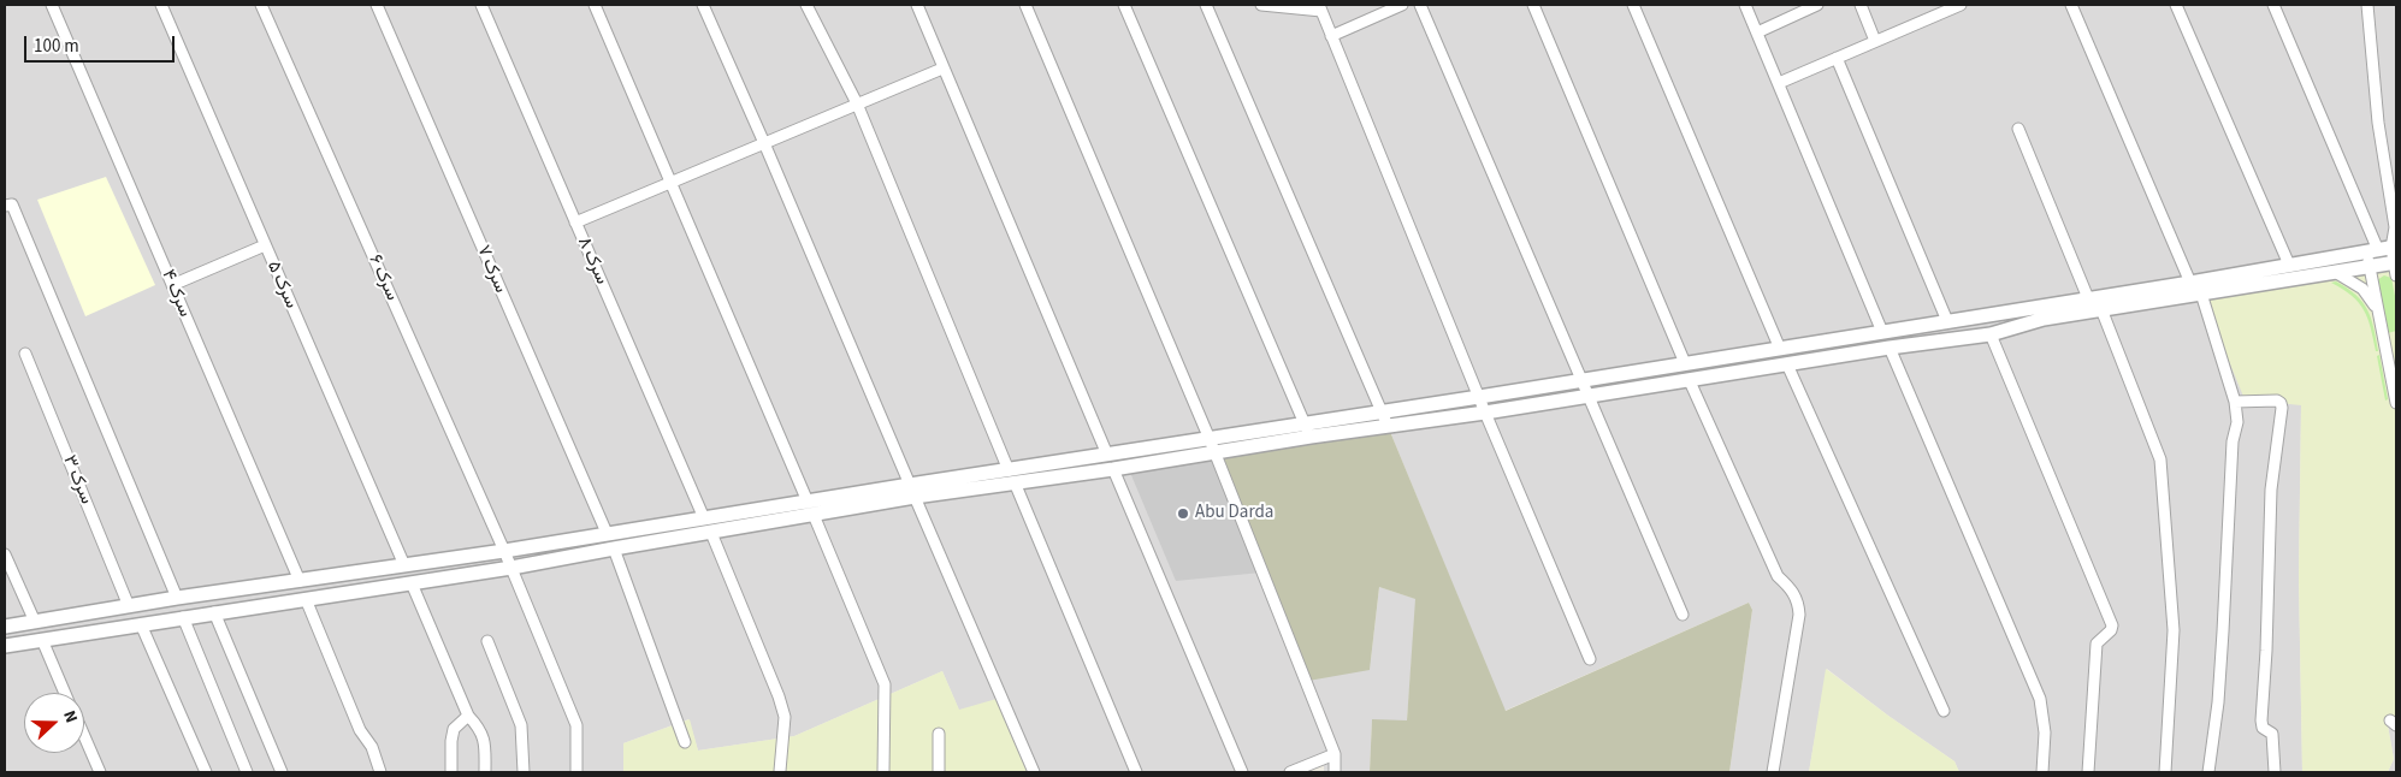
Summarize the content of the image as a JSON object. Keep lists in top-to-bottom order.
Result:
{
  "streets": {
    "street": [
      "سرک ۸",
      "سرک ۷",
      "سرک ۶",
      "سرک ۵",
      "سرک ۴",
      "سرک ۳"
    ]
  },
  "places": ["Abu Darda"],
  "scale_bar": "100 m",
  "north": "right"
}
